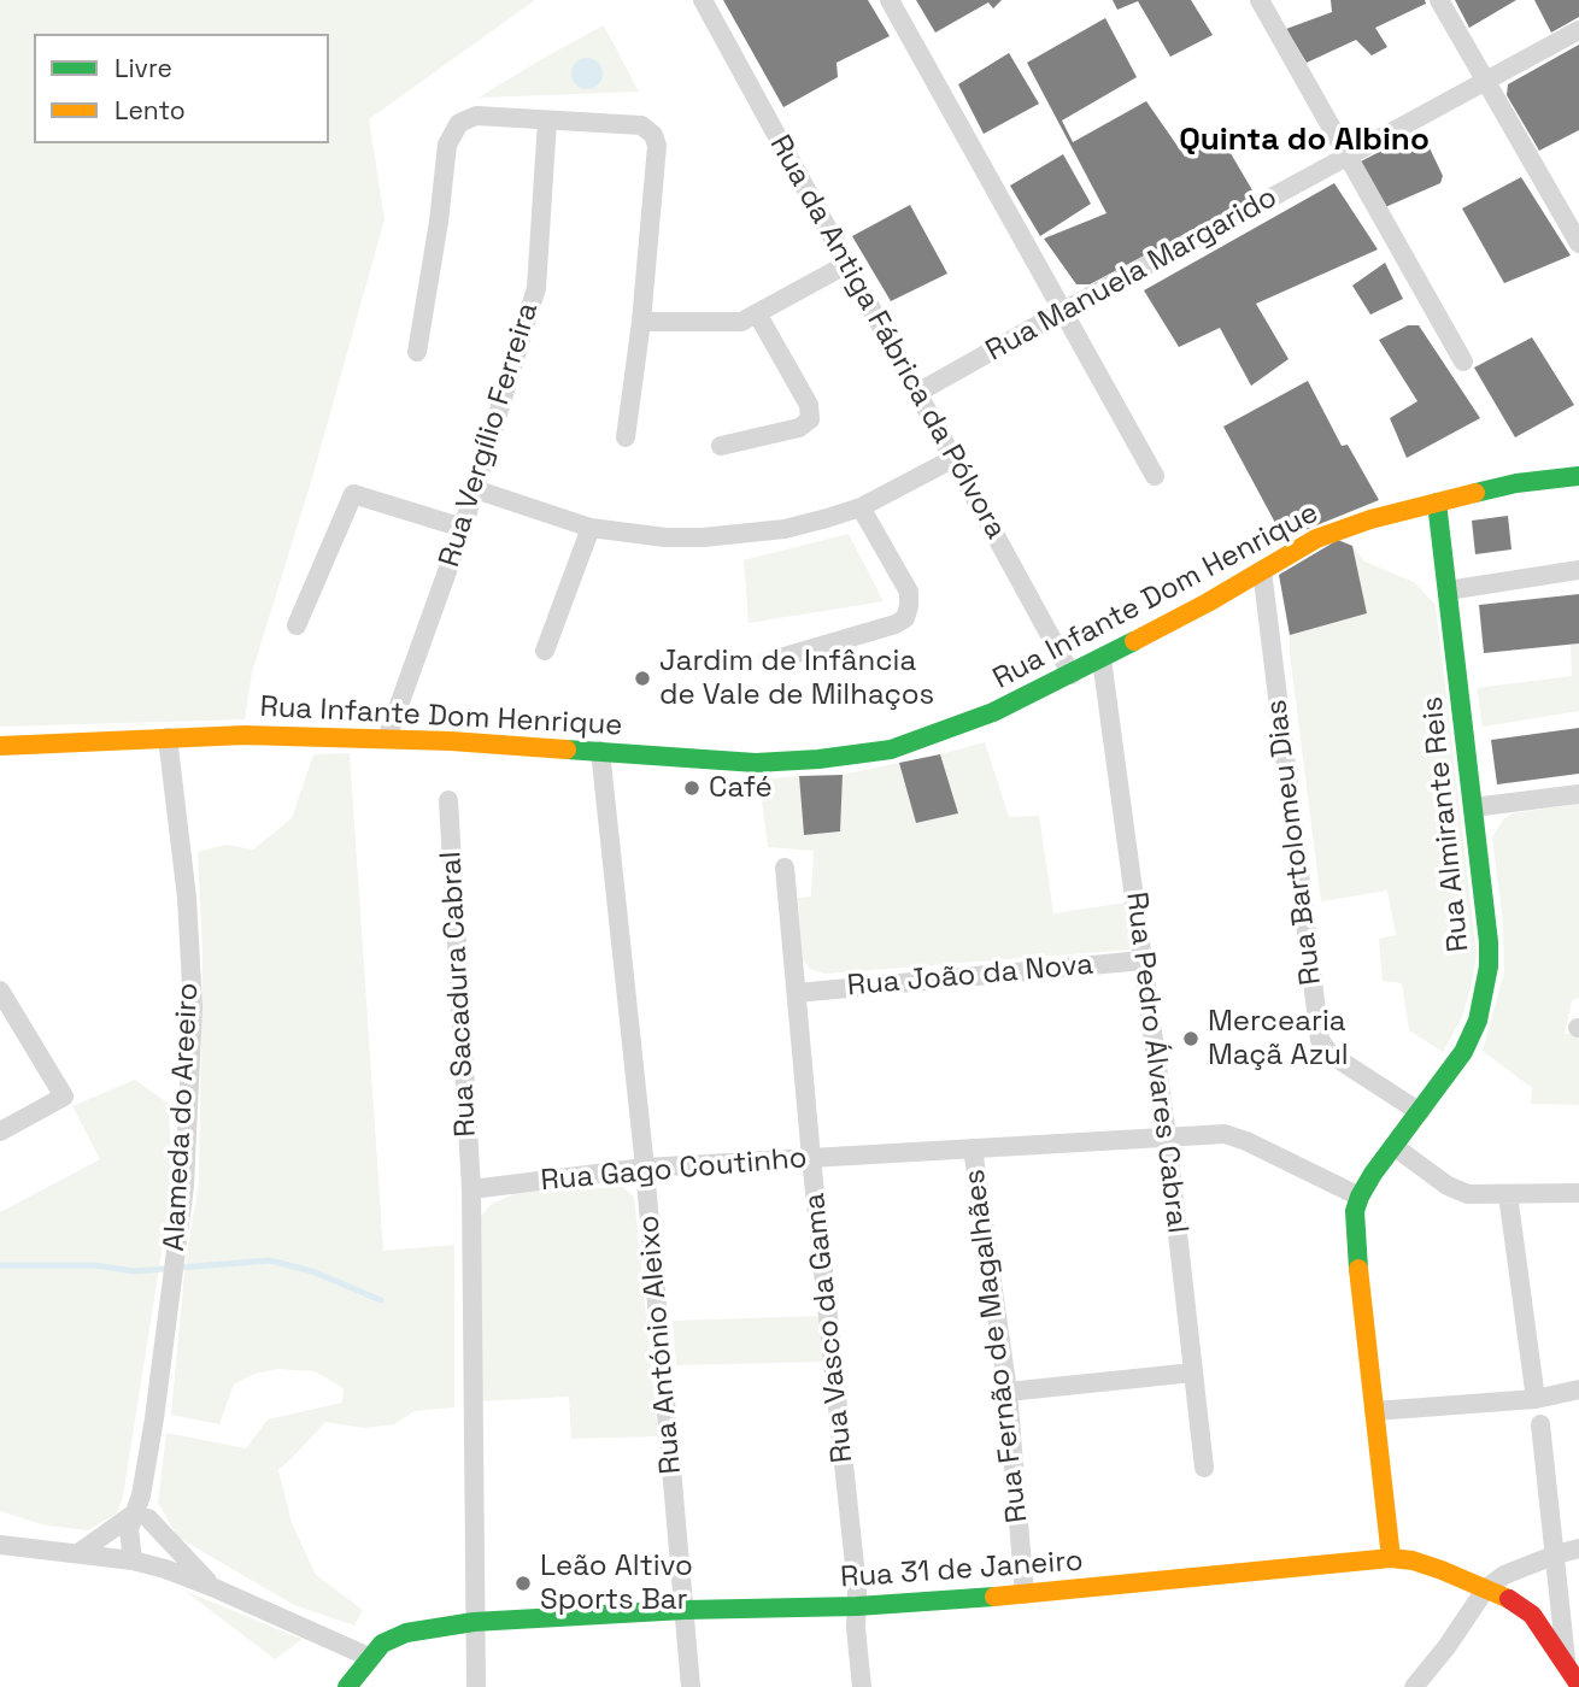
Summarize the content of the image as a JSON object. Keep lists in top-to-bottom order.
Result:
{
  "streets": {
    "street": [
      "Rua Manuela Margarido",
      "Rua da Antiga Fábrica da Pólvora",
      "Rua Vergílio Ferreira",
      "Rua Infante Dom Henrique",
      "Rua Almirante Reis",
      "Rua Bartolomeu Dias",
      "Rua João da Nova",
      "Rua Sacadura Cabral",
      "Rua Pedro Álvares Cabral",
      "Alameda do Areeiro",
      "Rua Gago Coutinho",
      "Rua Vasco da Gama",
      "Rua António Aleixo",
      "Rua Fernão de Magalhães",
      "Rua 31 de Janeiro"
    ]
  },
  "crossings": [
    ["Rua Manuela Margarido", "Rua da Antiga Fábrica da Pólvora"],
    ["Rua da Antiga Fábrica da Pólvora", "Rua Infante Dom Henrique"],
    ["Rua Vergílio Ferreira", "Rua Infante Dom Henrique"],
    ["Rua Infante Dom Henrique", "Rua Almirante Reis"],
    ["Rua Infante Dom Henrique", "Rua Bartolomeu Dias"],
    ["Rua Infante Dom Henrique", "Rua Pedro Álvares Cabral"],
    ["Rua Infante Dom Henrique", "Alameda do Areeiro"],
    ["Rua Infante Dom Henrique", "Rua António Aleixo"],
    ["Rua Almirante Reis", "Rua Bartolomeu Dias"],
    ["Rua Almirante Reis", "Rua Gago Coutinho"],
    ["Rua Almirante Reis", "Rua 31 de Janeiro"],
    ["Rua João da Nova", "Rua Pedro Álvares Cabral"],
    ["Rua João da Nova", "Rua Vasco da Gama"],
    ["Rua Sacadura Cabral", "Rua Gago Coutinho"],
    ["Rua Pedro Álvares Cabral", "Rua Gago Coutinho"],
    ["Rua Gago Coutinho", "Rua Vasco da Gama"],
    ["Rua Gago Coutinho", "Rua António Aleixo"],
    ["Rua Gago Coutinho", "Rua Fernão de Magalhães"],
    ["Rua Vasco da Gama", "Rua 31 de Janeiro"],
    ["Rua António Aleixo", "Rua 31 de Janeiro"],
    ["Rua Fernão de Magalhães", "Rua 31 de Janeiro"]
  ],
  "districts": ["Quinta do Albino"],
  "places": [
    "Jardim de Infância de Vale de Milhaços",
    "Café",
    "Mercearia Maçã Azul",
    "Leão Altivo Sports Bar"
  ],
  "legend": ["Livre", "Lento"]
}
